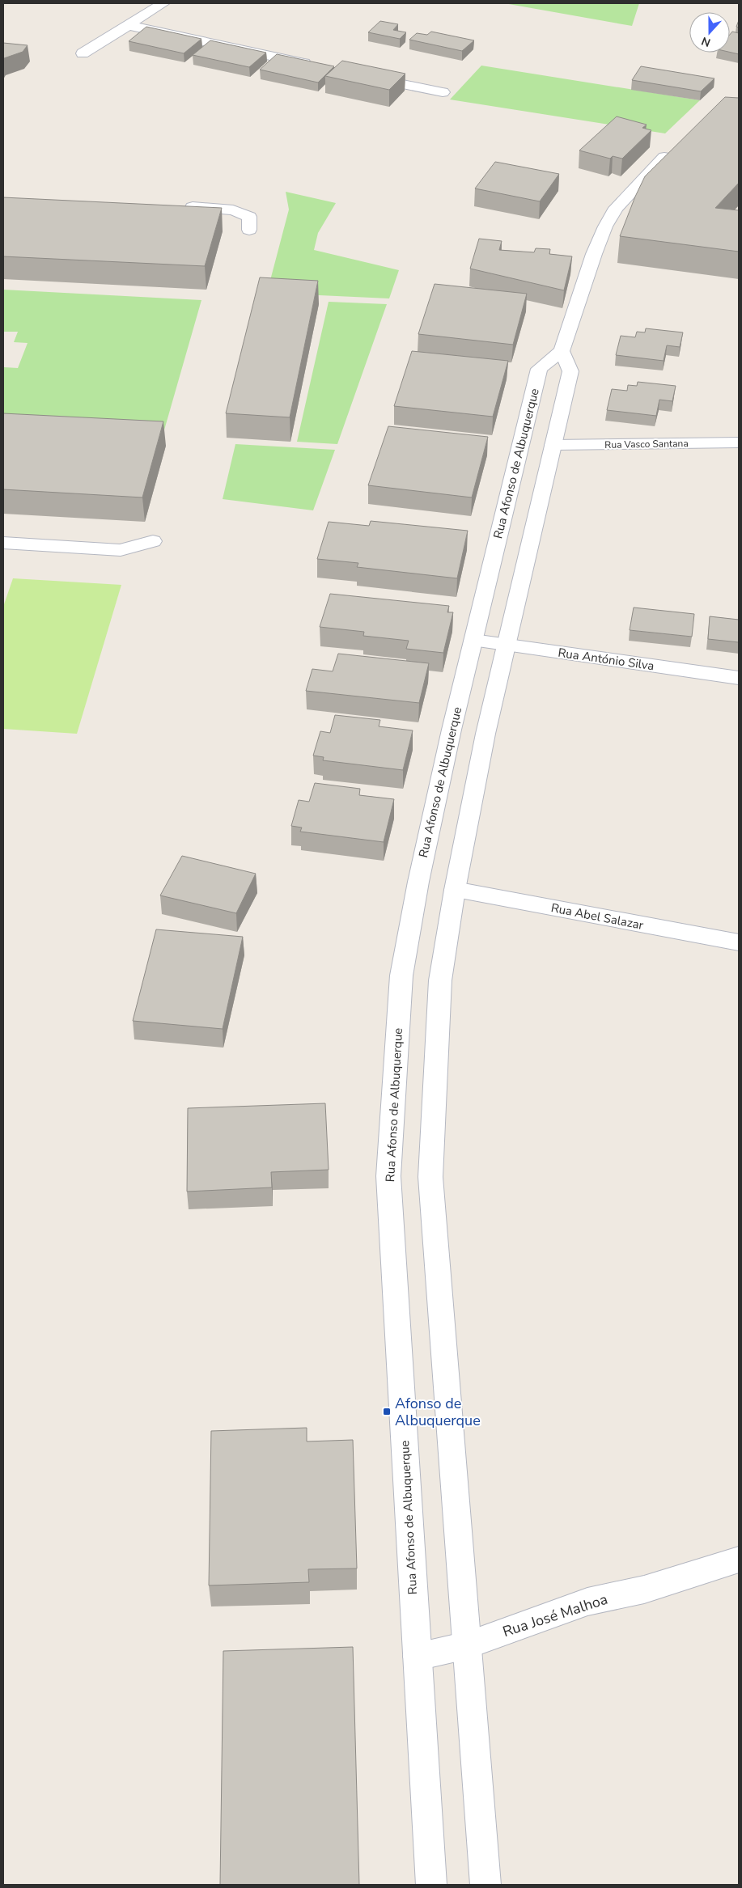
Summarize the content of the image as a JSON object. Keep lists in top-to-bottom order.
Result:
{
  "streets": {
    "street": [
      "Rua Vasco Santana",
      "Rua Afonso de Albuquerque",
      "Rua António Silva",
      "Rua Abel Salazar",
      "Rua José Malhoa"
    ]
  },
  "crossings": [
    ["Rua Afonso de Albuquerque", "Rua António Silva"],
    ["Rua Afonso de Albuquerque", "Rua José Malhoa"]
  ],
  "places": {
    "transit": ["Afonso de Albuquerque"]
  },
  "north": "bottom"
}
